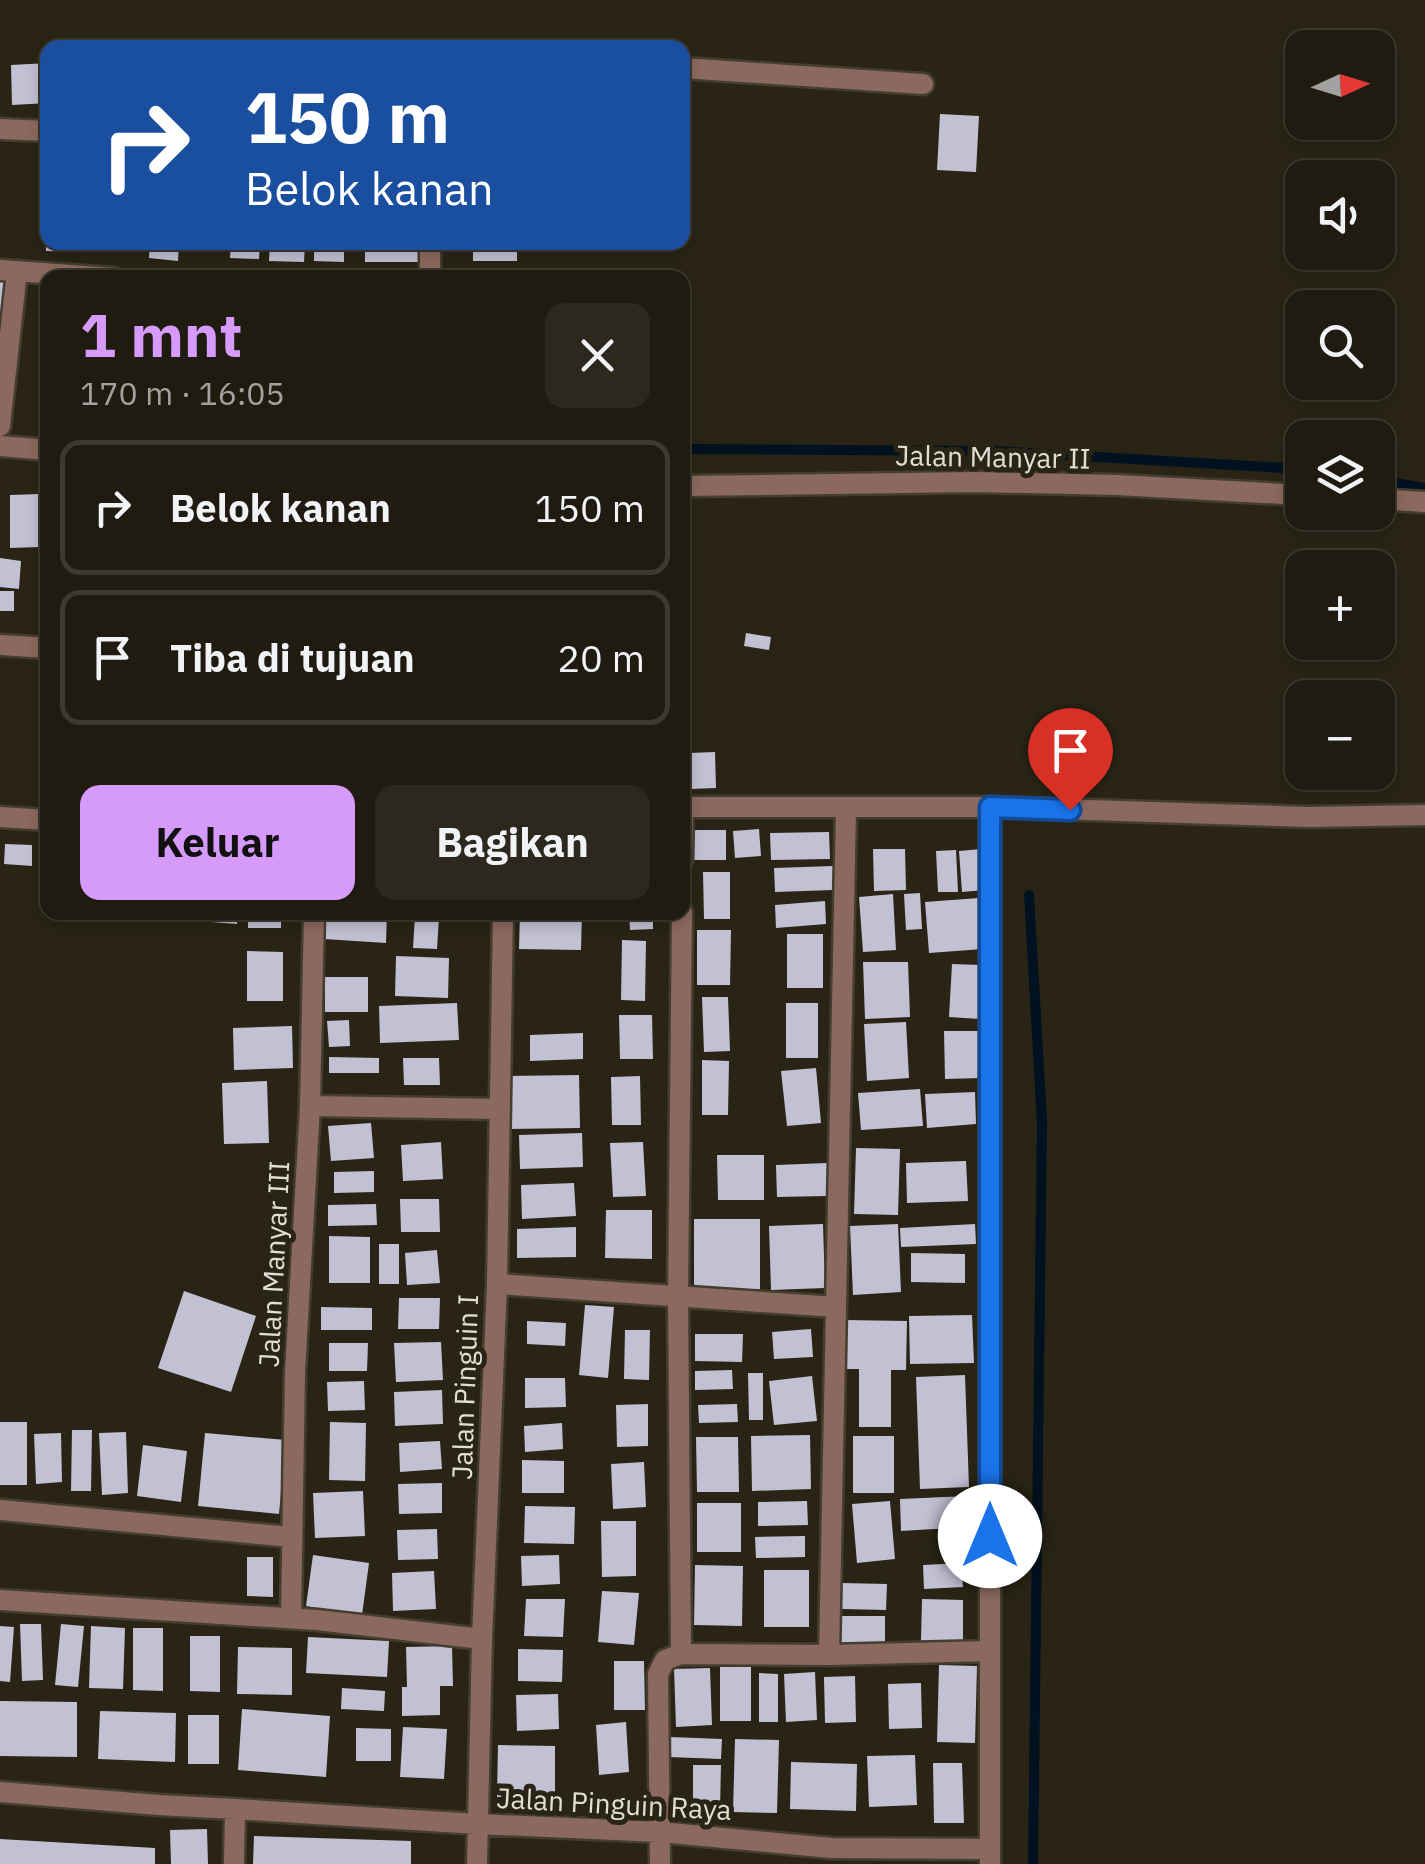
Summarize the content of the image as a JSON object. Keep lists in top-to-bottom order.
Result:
{
  "streets": {
    "street": [
      "Jalan Manyar II",
      "Jalan Manyar III",
      "Jalan Pinguin I",
      "Jalan Pinguin Raya"
    ]
  },
  "crossings": [
    ["Jalan Pinguin I", "Jalan Pinguin Raya"]
  ],
  "north": "right",
  "page": {
    "map_buttons": ["+", "−"],
    "turn": ["150 m", "Belok kanan"],
    "heading": ["1 mnt", "170 m · 16:05"],
    "list": [
      {
        "name": "Belok kanan",
        "value": "150 m"
      },
      {
        "name": "Tiba di tujuan",
        "value": "20 m"
      }
    ],
    "buttons": ["Keluar", "Bagikan"]
  }
}
